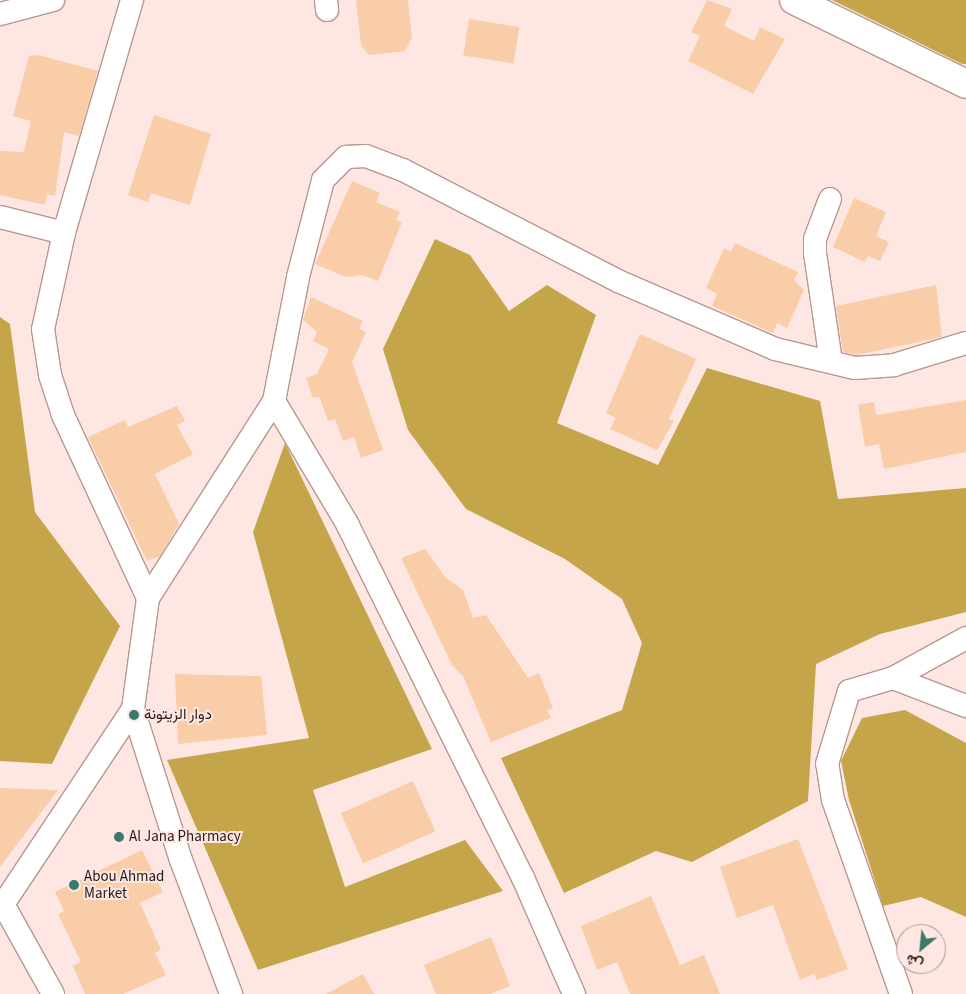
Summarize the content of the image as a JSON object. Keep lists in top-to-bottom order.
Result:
{
  "places": ["دوار الزيتونة", "Al Jana Pharmacy", "Abou Ahmad Market"],
  "north": "bottom left"
}
